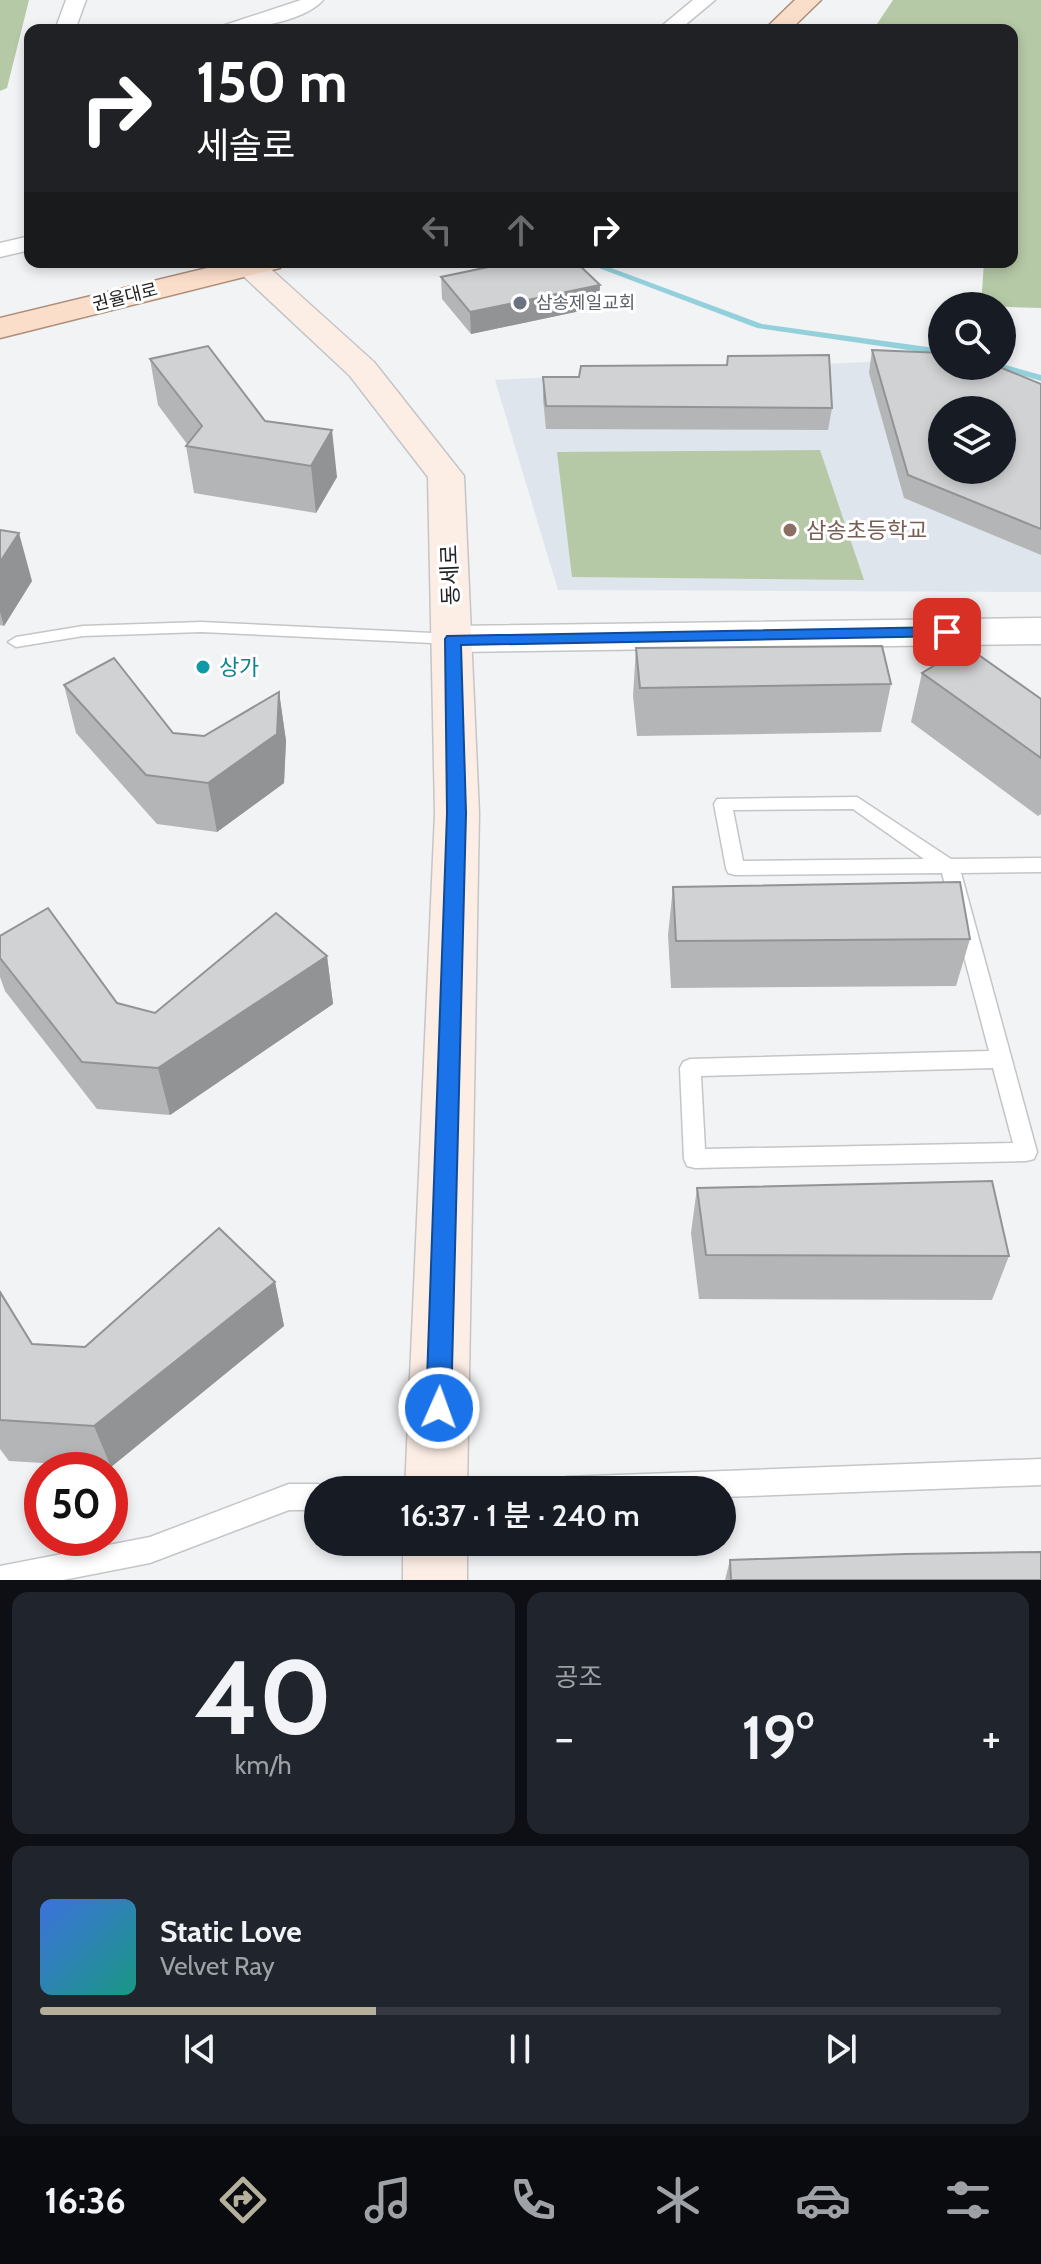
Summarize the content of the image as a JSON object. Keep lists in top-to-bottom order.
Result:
{
  "streets": {
    "main road": ["권율대로", "동세로"]
  },
  "places": ["삼송제일교회", "삼송초등학교", "상가"],
  "page": {
    "turn": ["150 m", "세솔로"],
    "limit": "50",
    "trip": "16:37 · 1 분 · 240 m",
    "tile": [
      ["40", "km/h"],
      "공조"
    ],
    "heat": ["−", "19°", "+"],
    "song": ["Static Love", "Velvet Ray"],
    "tabs": "16:36"
  }
}
